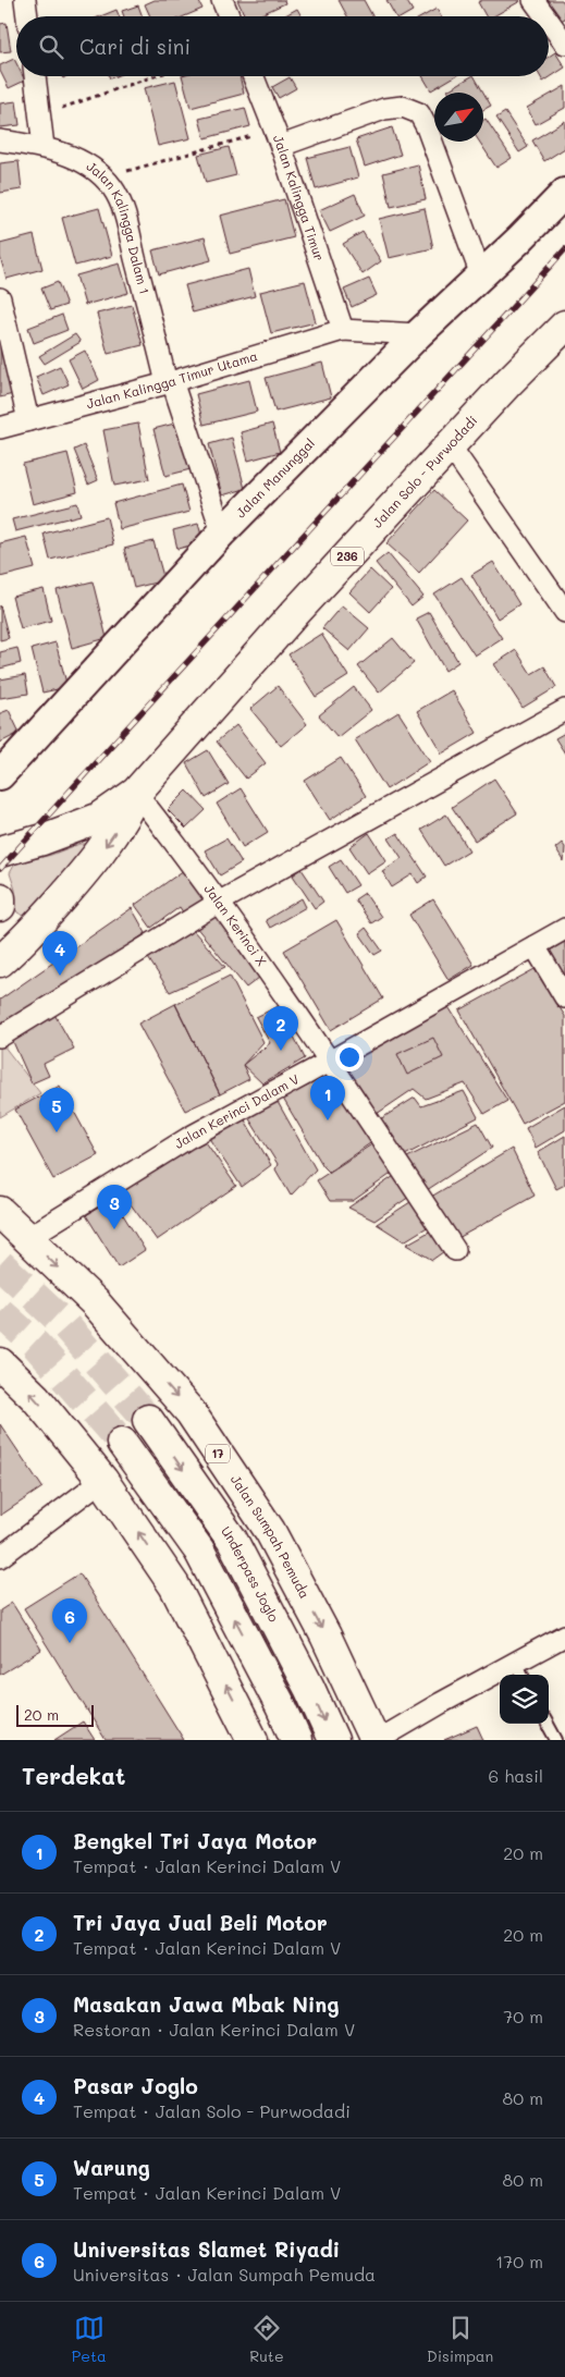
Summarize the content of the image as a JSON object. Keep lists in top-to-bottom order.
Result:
{
  "streets": {
    "main road": [
      "Jalan Solo - Purwodadi",
      "236",
      "17",
      "Jalan Sumpah Pemuda",
      "Underpass Joglo"
    ],
    "street": [
      "Jalan Kalingga Timur",
      "Jalan Kalingga Dalam 1",
      "Jalan Kalingga Timur Utama",
      "Jalan Manunggal",
      "Jalan Kerinci X",
      "Jalan Kerinci Dalam V"
    ]
  },
  "crossings": [
    ["Jalan Kalingga Timur", "Jalan Kalingga Timur Utama"],
    ["Jalan Kalingga Dalam 1", "Jalan Kalingga Timur Utama"],
    ["Jalan Kalingga Dalam 1", "Jalan Manunggal"],
    ["Jalan Kalingga Timur Utama", "Jalan Manunggal"],
    ["Jalan Solo - Purwodadi", "Jalan Kerinci X"],
    ["Jalan Kerinci X", "Jalan Kerinci Dalam V"],
    ["Jalan Kerinci Dalam V", "Jalan Sumpah Pemuda"]
  ],
  "scale_bar": "20 m",
  "north": "top right",
  "page": {
    "search": "Cari di sini",
    "pins": [
      "4",
      "2",
      "1",
      "5",
      "3",
      "6"
    ],
    "scale": "20 m",
    "heading": ["Terdekat", "6 hasil"],
    "list": [
      {
        "mark": "1",
        "name": "Bengkel Tri Jaya Motor",
        "note": "Tempat · Jalan Kerinci Dalam V",
        "value": "20 m"
      },
      {
        "mark": "2",
        "name": "Tri Jaya Jual Beli Motor",
        "note": "Tempat · Jalan Kerinci Dalam V",
        "value": "20 m"
      },
      {
        "mark": "3",
        "name": "Masakan Jawa Mbak Ning",
        "note": "Restoran · Jalan Kerinci Dalam V",
        "value": "70 m"
      },
      {
        "mark": "4",
        "name": "Pasar Joglo",
        "note": "Tempat · Jalan Solo - Purwodadi",
        "value": "80 m"
      },
      {
        "mark": "5",
        "name": "Warung",
        "note": "Tempat · Jalan Kerinci Dalam V",
        "value": "80 m"
      },
      {
        "mark": "6",
        "name": "Universitas Slamet Riyadi",
        "note": "Universitas · Jalan Sumpah Pemuda",
        "value": "170 m"
      }
    ],
    "nav": ["Peta", "Rute", "Disimpan"]
  }
}
